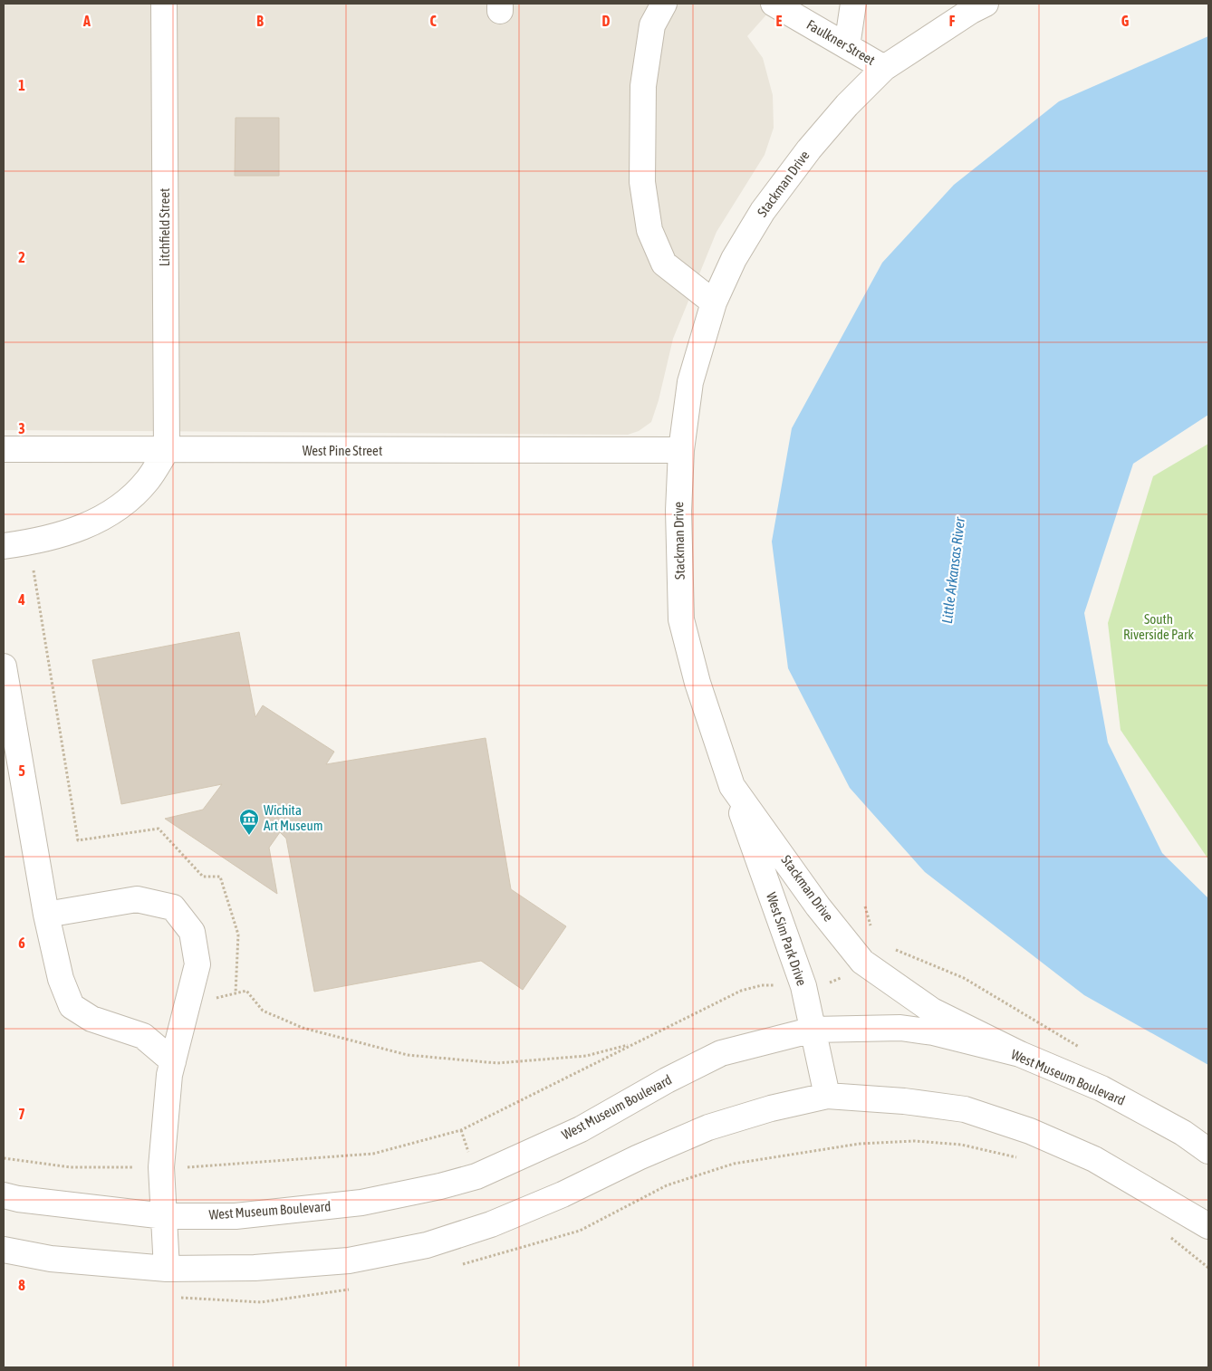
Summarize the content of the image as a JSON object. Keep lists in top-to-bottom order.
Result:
{
  "streets": {
    "street": [
      "Faulkner Street",
      "Stackman Drive",
      "Litchfield Street",
      "West Pine Street",
      "West Sim Park Drive",
      "West Museum Boulevard"
    ]
  },
  "crossings": [
    ["Faulkner Street", "Stackman Drive"],
    ["Stackman Drive", "West Pine Street"],
    ["Stackman Drive", "West Sim Park Drive"],
    ["Stackman Drive", "West Museum Boulevard"],
    ["Litchfield Street", "West Pine Street"],
    ["West Sim Park Drive", "West Museum Boulevard"]
  ],
  "water": ["Little Arkansas River"],
  "parks": ["South Riverside Park"],
  "places": {
    "museum": ["Wichita Art Museum"]
  },
  "grid": {
    "columns": [
      "A",
      "B",
      "C",
      "D",
      "E",
      "F",
      "G"
    ],
    "rows": [
      "1",
      "2",
      "3",
      "4",
      "5",
      "6",
      "7",
      "8"
    ]
  }
}
